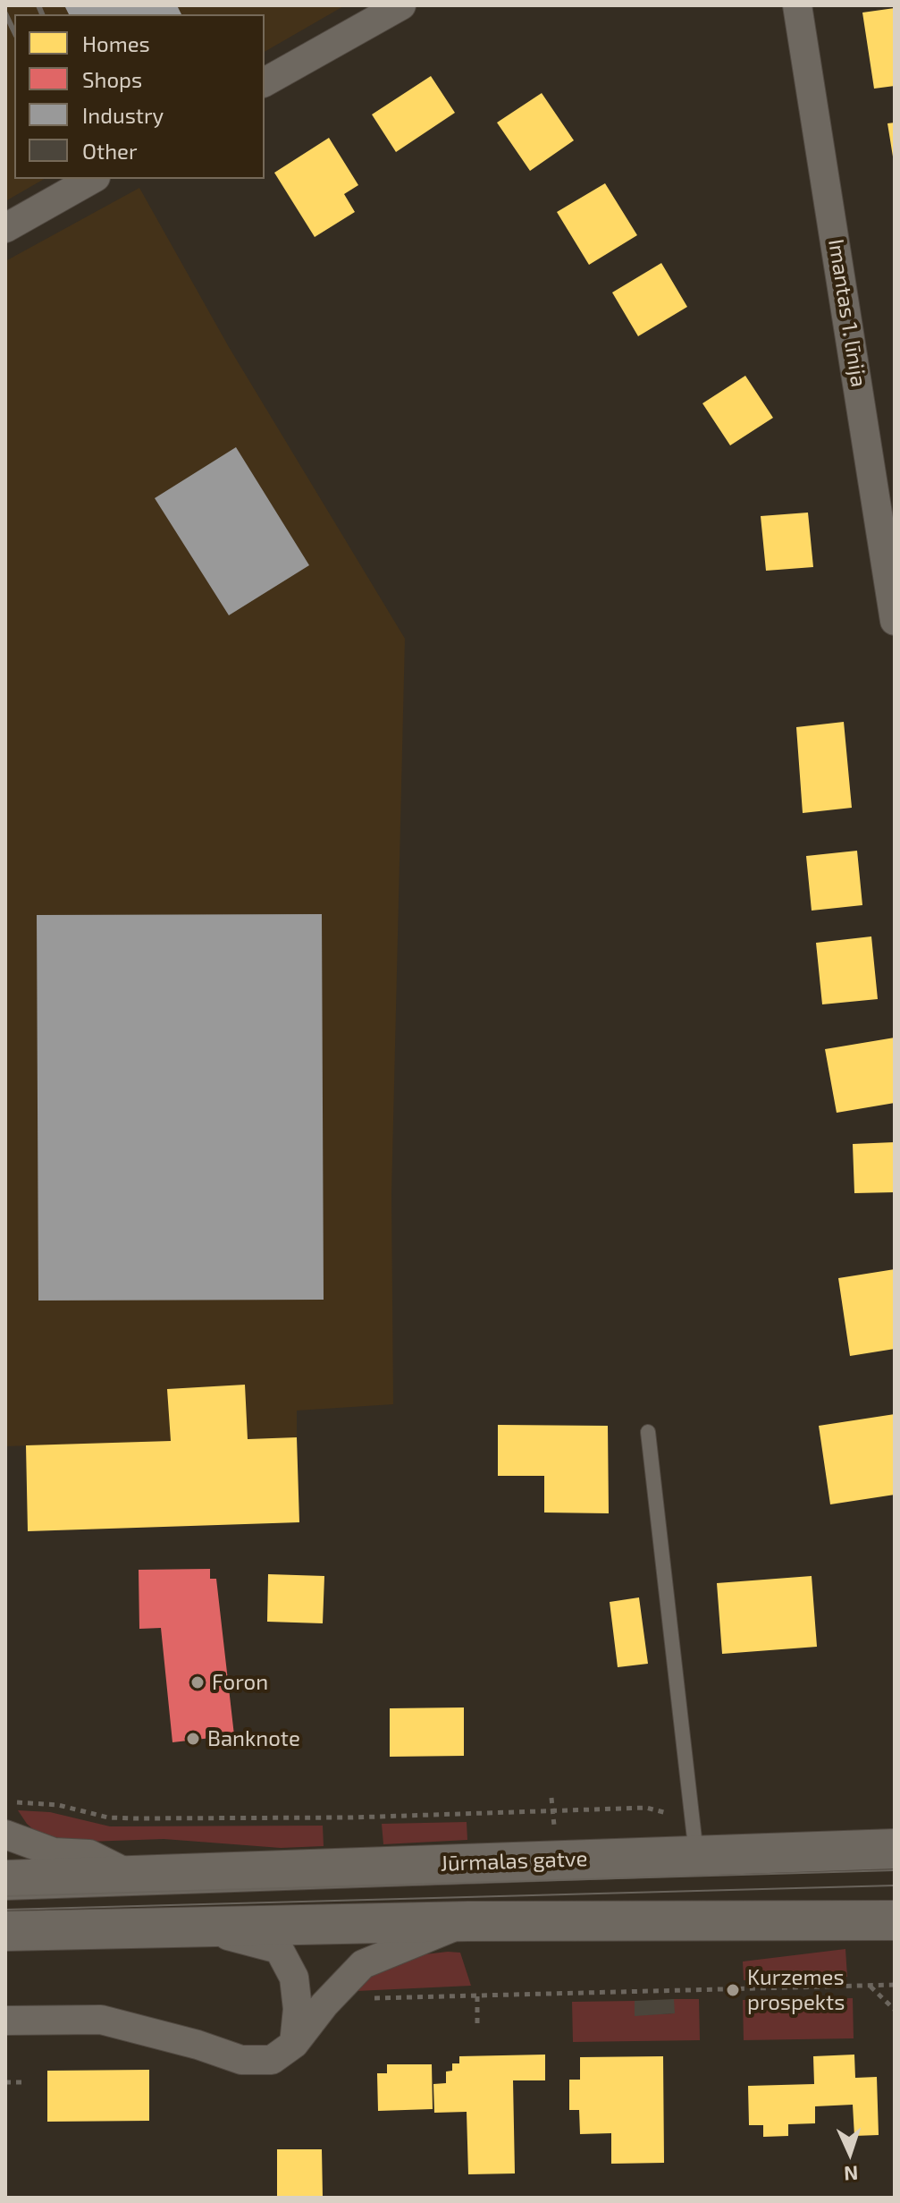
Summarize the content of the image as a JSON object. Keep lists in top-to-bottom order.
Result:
{
  "streets": {
    "main road": ["Jūrmalas gatve"],
    "street": ["Imantas 1. līnija"]
  },
  "places": ["Foron", "Banknote", "Kurzemes prospekts"],
  "legend": [
    "Homes",
    "Shops",
    "Industry",
    "Other"
  ],
  "north": "bottom"
}
